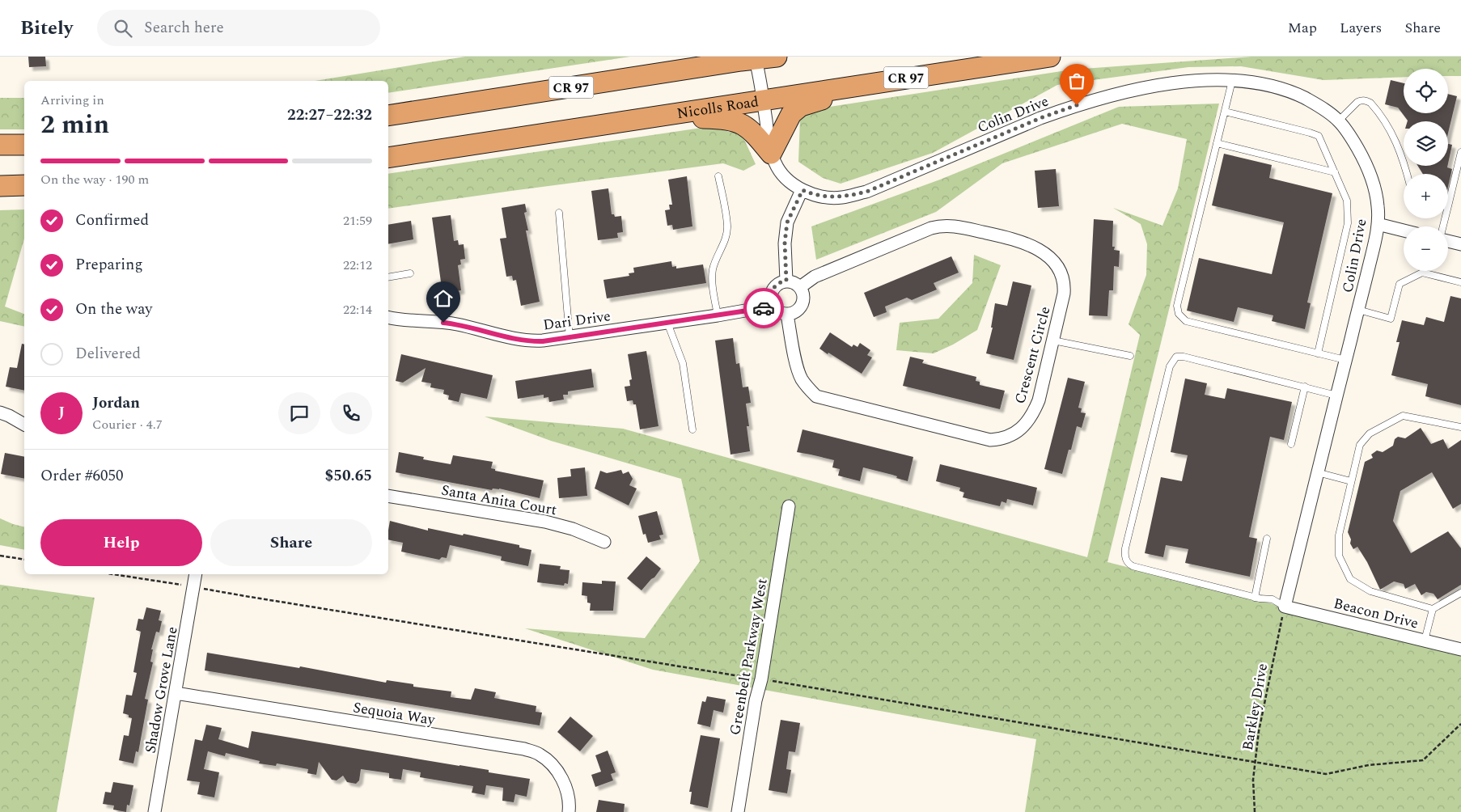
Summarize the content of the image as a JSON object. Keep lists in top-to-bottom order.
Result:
{
  "streets": {
    "highway": ["CR 97", "Nicolls Road"],
    "street": [
      "Colin Drive",
      "Dari Drive",
      "Crescent Circle",
      "Santa Anita Court",
      "Beacon Drive",
      "Greenbelt Parkway West",
      "Shadow Grove Lane",
      "Sequoia Way"
    ],
    "path": ["Barkley Drive"]
  },
  "crossings": [
    ["CR 97", "Colin Drive"],
    ["Nicolls Road", "Colin Drive"],
    ["Colin Drive", "Beacon Drive"],
    ["Colin Drive", "Barkley Drive"],
    ["Dari Drive", "Crescent Circle"],
    ["Beacon Drive", "Barkley Drive"],
    ["Shadow Grove Lane", "Sequoia Way"]
  ],
  "page": {
    "header": "Bitely",
    "search": "Search here",
    "nav": ["Map", "Layers", "Share"],
    "map_buttons": ["+", "−"],
    "heading": ["2 min", "Arriving in", "22:27–22:32"],
    "panel": [
      "Jordan",
      "Courier · 4.7",
      "Order #6050",
      "$50.65"
    ],
    "bar": "On the way · 190 m",
    "list": [
      ["Confirmed", "21:59"],
      ["Preparing", "22:12"],
      ["On the way", "22:14"],
      "Delivered"
    ],
    "round": "J",
    "buttons": ["Help", "Share"]
  }
}
